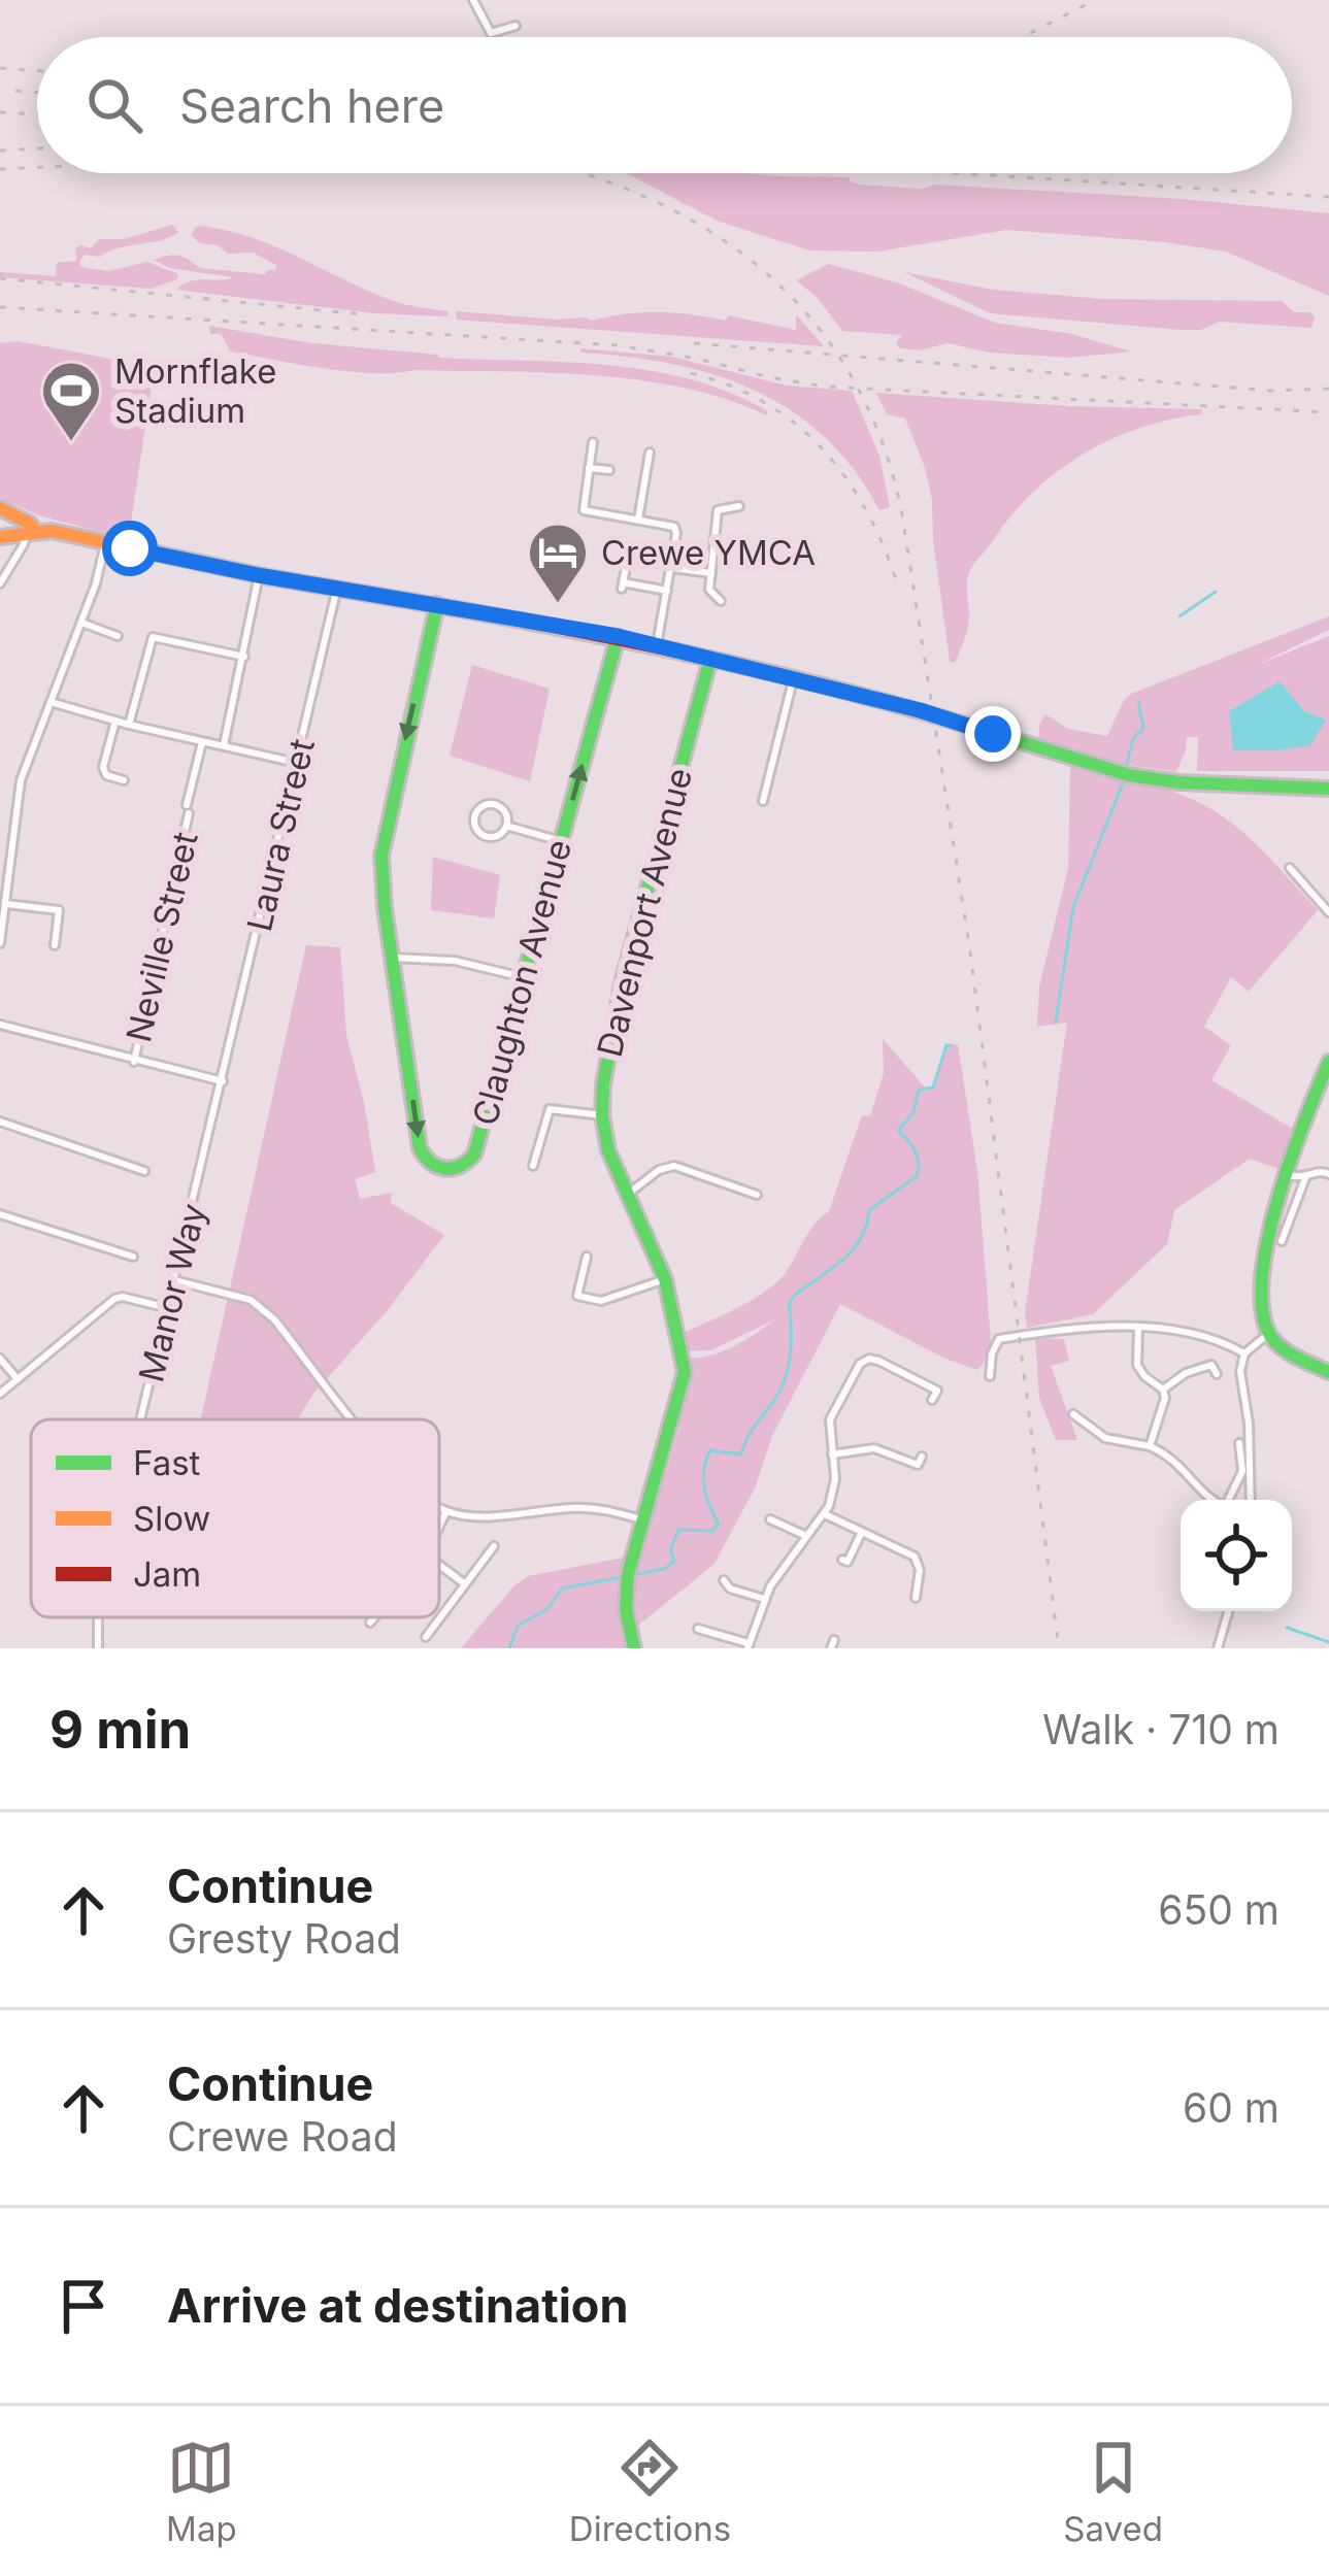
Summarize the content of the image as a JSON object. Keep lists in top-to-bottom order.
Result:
{
  "streets": {
    "street": [
      "Laura Street",
      "Davenport Avenue",
      "Neville Street",
      "Claughton Avenue",
      "Manor Way"
    ]
  },
  "crossings": [
    ["Laura Street", "Manor Way"]
  ],
  "places": {
    "sports": ["Mornflake Stadium"],
    "hotel": ["Crewe YMCA"]
  },
  "legend": ["Fast", "Slow", "Jam"],
  "page": {
    "search": "Search here",
    "heading": ["9 min", "Walk · 710 m"],
    "list": [
      ["Continue", "Gresty Road", "650 m"],
      ["Continue", "Crewe Road", "60 m"],
      "Arrive at destination"
    ],
    "nav": ["Map", "Directions", "Saved"]
  }
}
